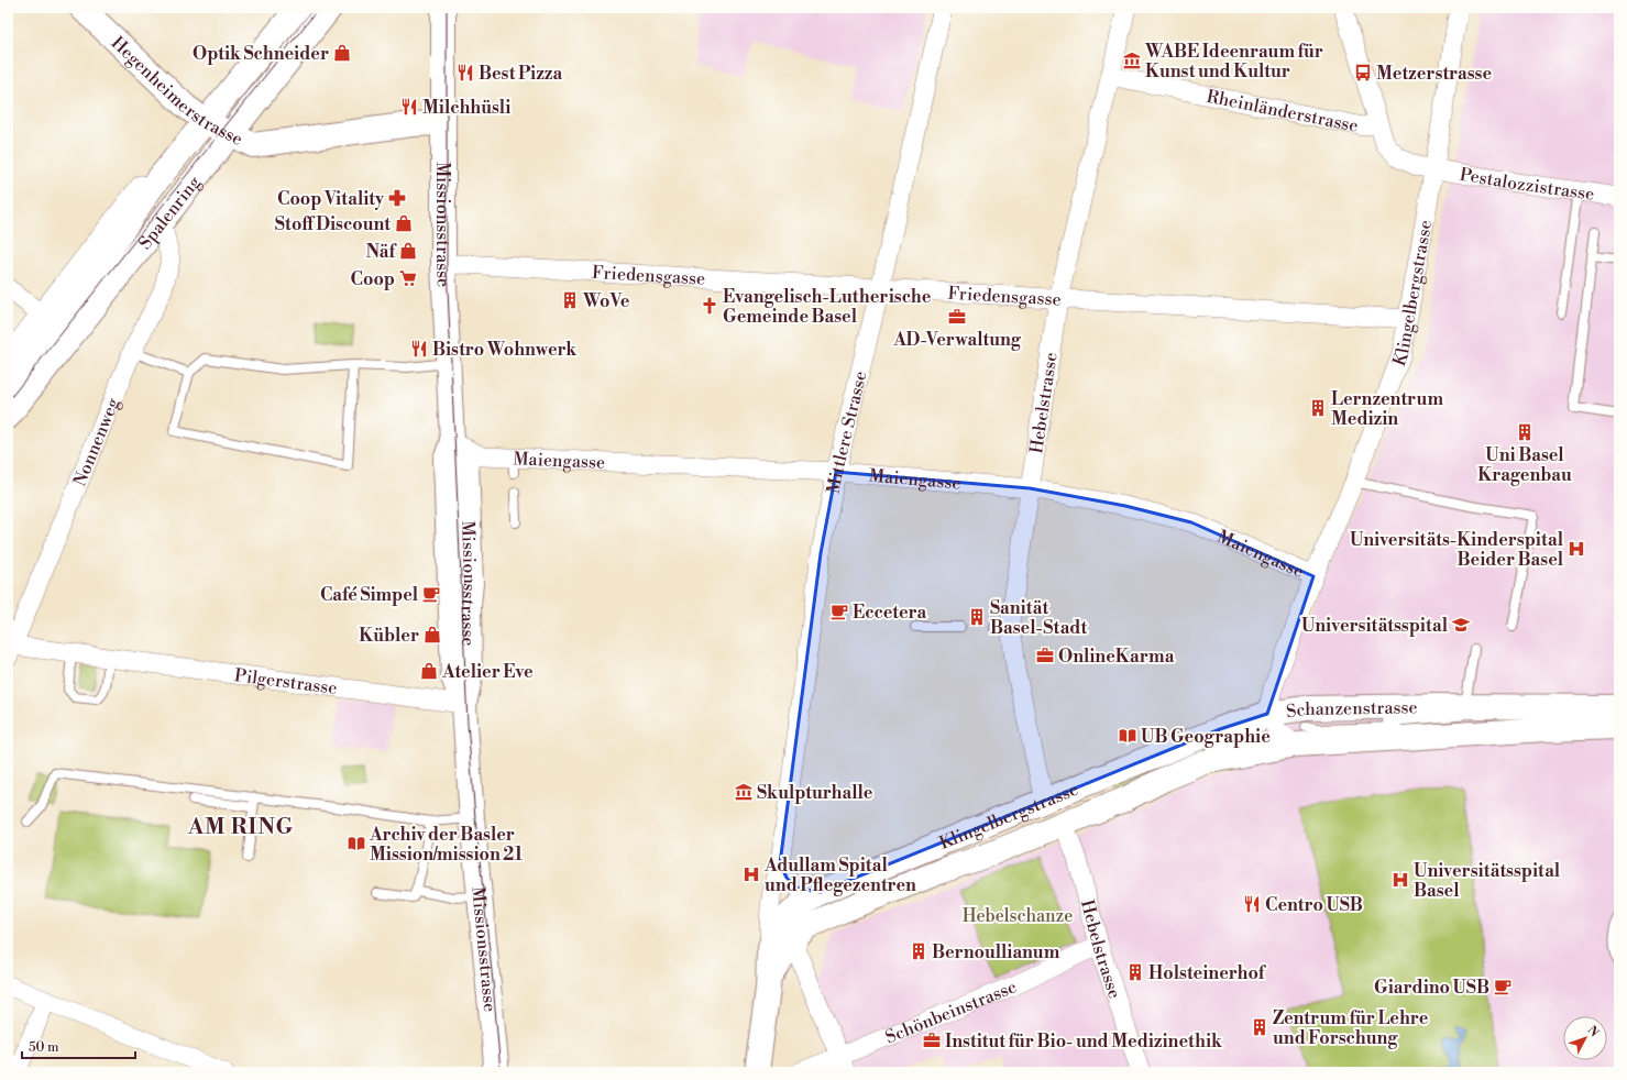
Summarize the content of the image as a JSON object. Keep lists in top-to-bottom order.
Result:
{
  "streets": {
    "main road": [
      "Hegenheimerstrasse",
      "Spalenring",
      "Missionsstrasse",
      "Klingelbergstrasse",
      "Mittlere Strasse",
      "Schanzenstrasse"
    ],
    "street": [
      "Rheinländerstrasse",
      "Pestalozzistrasse",
      "Friedensgasse",
      "Hebelstrasse",
      "Nonnenweg",
      "Maiengasse",
      "Pilgerstrasse",
      "Schönbeinstrasse"
    ]
  },
  "crossings": [
    ["Hegenheimerstrasse", "Spalenring"],
    ["Hegenheimerstrasse", "Missionsstrasse"],
    ["Rheinländerstrasse", "Hebelstrasse"],
    ["Pestalozzistrasse", "Klingelbergstrasse"],
    ["Spalenring", "Nonnenweg"],
    ["Missionsstrasse", "Friedensgasse"],
    ["Missionsstrasse", "Maiengasse"],
    ["Missionsstrasse", "Pilgerstrasse"],
    ["Friedensgasse", "Klingelbergstrasse"],
    ["Friedensgasse", "Hebelstrasse"],
    ["Friedensgasse", "Mittlere Strasse"],
    ["Klingelbergstrasse", "Hebelstrasse"],
    ["Klingelbergstrasse", "Mittlere Strasse"],
    ["Klingelbergstrasse", "Maiengasse"],
    ["Klingelbergstrasse", "Schanzenstrasse"],
    ["Hebelstrasse", "Maiengasse"],
    ["Hebelstrasse", "Schönbeinstrasse"],
    ["Mittlere Strasse", "Maiengasse"],
    ["Nonnenweg", "Pilgerstrasse"]
  ],
  "districts": ["AM RING"],
  "parks": ["Hebelschanze"],
  "places": {
    "shop": [
      "Optik Schneider",
      "Stoff Discount",
      "Näf",
      "Kübler",
      "Atelier Eve"
    ],
    "museum": ["WABE Ideenraum für Kunst und Kultur", "Skulpturhalle"],
    "restaurant": [
      "Best Pizza",
      "Milchhüsli",
      "Bistro Wohnwerk",
      "Centro USB"
    ],
    "bus stop": ["Metzerstrasse"],
    "pharmacy": ["Coop Vitality"],
    "supermarket": ["Coop"],
    "building": [
      "WoVe",
      "Lernzentrum Medizin",
      "Uni Basel Kragenbau",
      "Sanität Basel-Stadt",
      "Bernoullianum",
      "Holsteinerhof",
      "Zentrum für Lehre und Forschung"
    ],
    "church": ["Evangelisch-Lutherische Gemeinde Basel"],
    "office": ["AD-Verwaltung", "OnlineKarma", "Institut für Bio- und Medizinethik"],
    "hospital": ["Universitäts-Kinderspital Beider Basel", "Adullam Spital und Pflegezentren", "Universitätsspital Basel"],
    "cafe": ["Café Simpel", "Eccetera", "Giardino USB"],
    "school or university": ["Universitätsspital"],
    "library": ["UB Geographie", "Archiv der Basler Mission/mission 21"]
  },
  "scale_bar": "50 m",
  "north": "top right"
}
